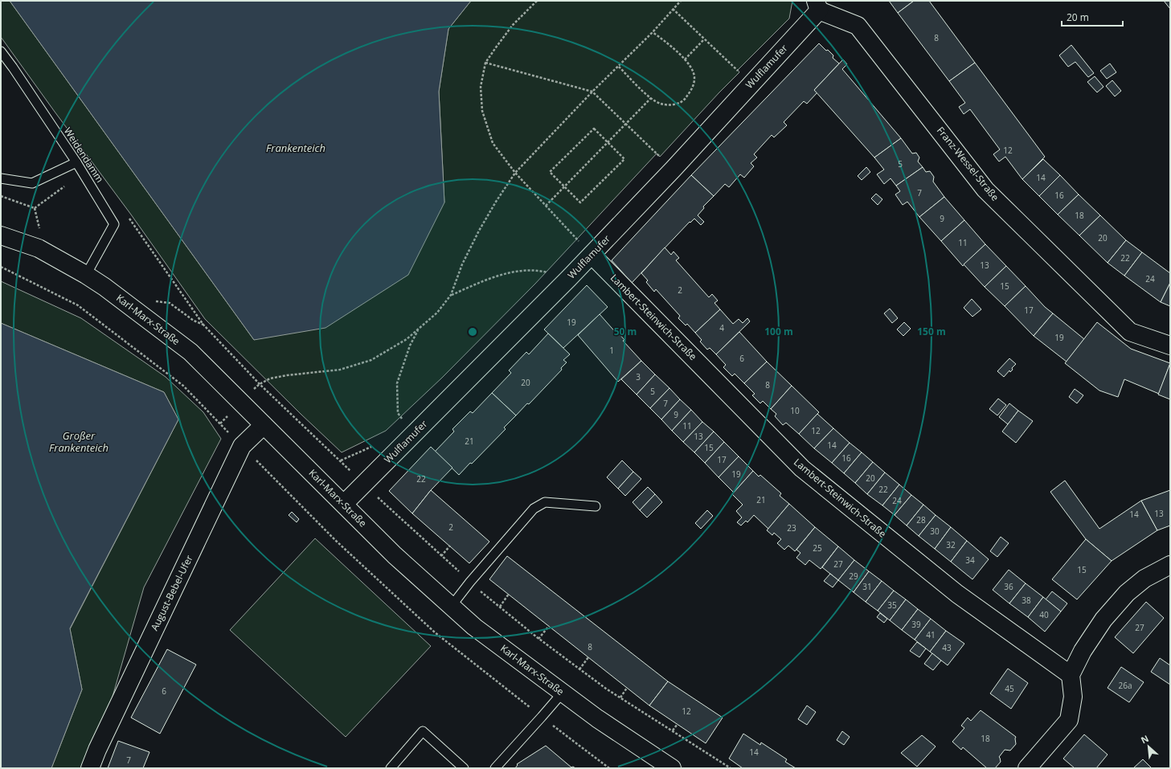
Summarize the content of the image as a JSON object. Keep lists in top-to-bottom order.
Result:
{
  "streets": {
    "street": [
      "Wulflamufer",
      "Franz-Wessel-Straße",
      "Lambert-Steinwich-Straße",
      "Karl-Marx-Straße",
      "August-Bebel-Ufer"
    ],
    "lane": ["Weidendamm"]
  },
  "crossings": [
    ["Wulflamufer", "Franz-Wessel-Straße"],
    ["Wulflamufer", "Lambert-Steinwich-Straße"],
    ["Wulflamufer", "Karl-Marx-Straße"],
    ["Weidendamm", "Karl-Marx-Straße"],
    ["Karl-Marx-Straße", "August-Bebel-Ufer"]
  ],
  "water": ["Frankenteich", "Großer Frankenteich"],
  "house_numbers": [
    "8",
    "12",
    "5",
    "14",
    "7",
    "16",
    "18",
    "9",
    "20",
    "11",
    "22",
    "13",
    "24",
    "15",
    "2",
    "17",
    "19",
    "4",
    "19",
    "1",
    "6",
    "3",
    "20",
    "8",
    "5",
    "7",
    "10",
    "9",
    "11",
    "12",
    "13",
    "21",
    "14",
    "15",
    "16",
    "17",
    "19",
    "20",
    "22",
    "22",
    "21",
    "24",
    "13",
    "14",
    "28",
    "2",
    "23",
    "30",
    "32",
    "25",
    "34",
    "27",
    "15",
    "29",
    "31",
    "36",
    "38",
    "35",
    "40",
    "39",
    "27",
    "41",
    "8",
    "43",
    "26a",
    "45",
    "6",
    "12",
    "18",
    "14",
    "7"
  ],
  "scale_bar": "20 m",
  "north": "top left",
  "rings": ["50 m", "100 m", "150 m"]
}
